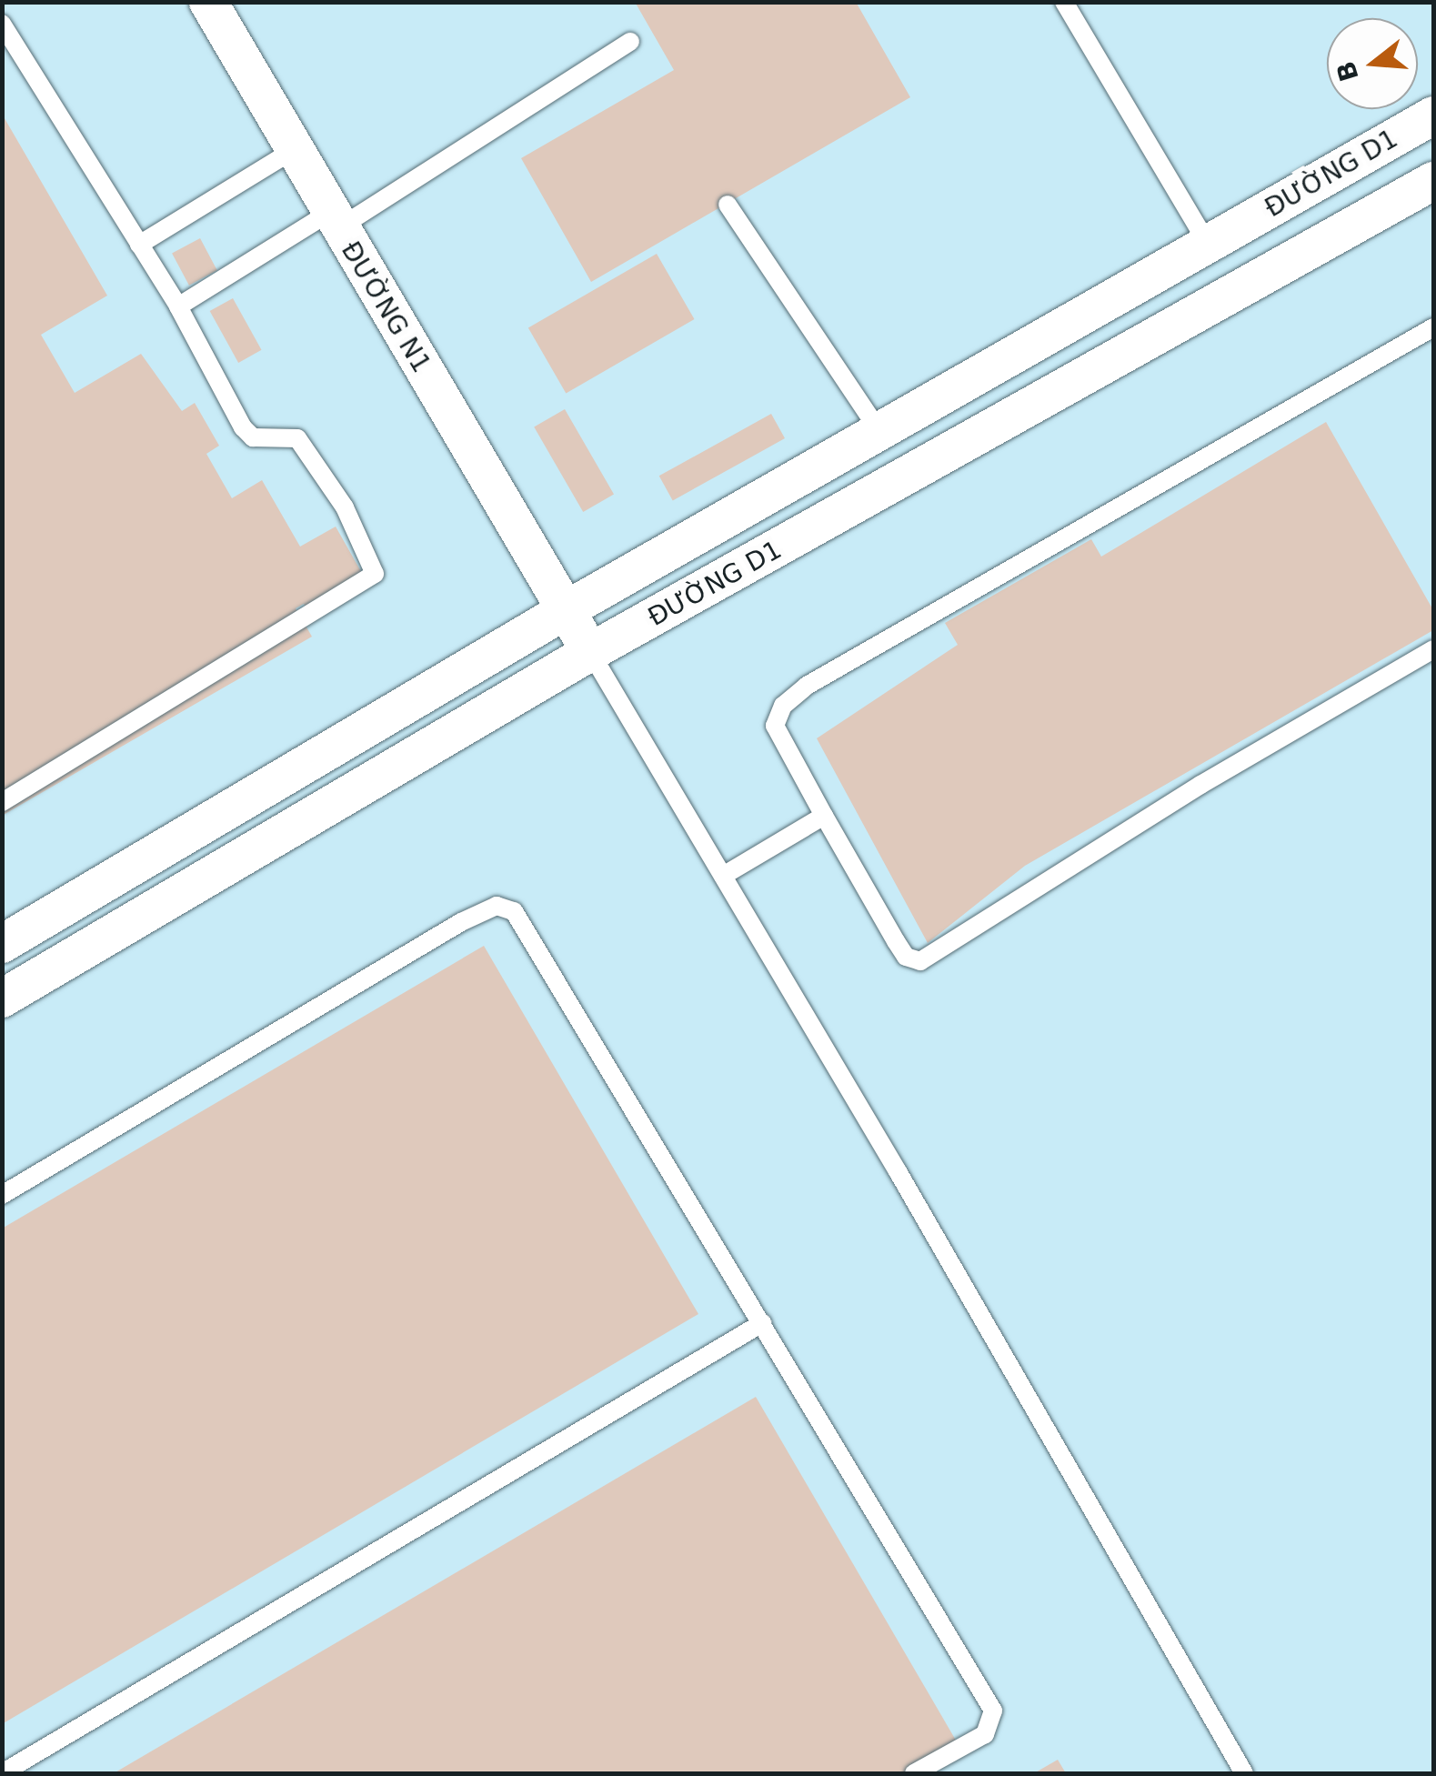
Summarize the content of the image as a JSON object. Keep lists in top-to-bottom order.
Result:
{
  "streets": {
    "street": ["ĐƯỜNG D1", "ĐƯỜNG N1"]
  },
  "crossings": [
    ["ĐƯỜNG D1", "ĐƯỜNG N1"]
  ],
  "north": "left"
}
